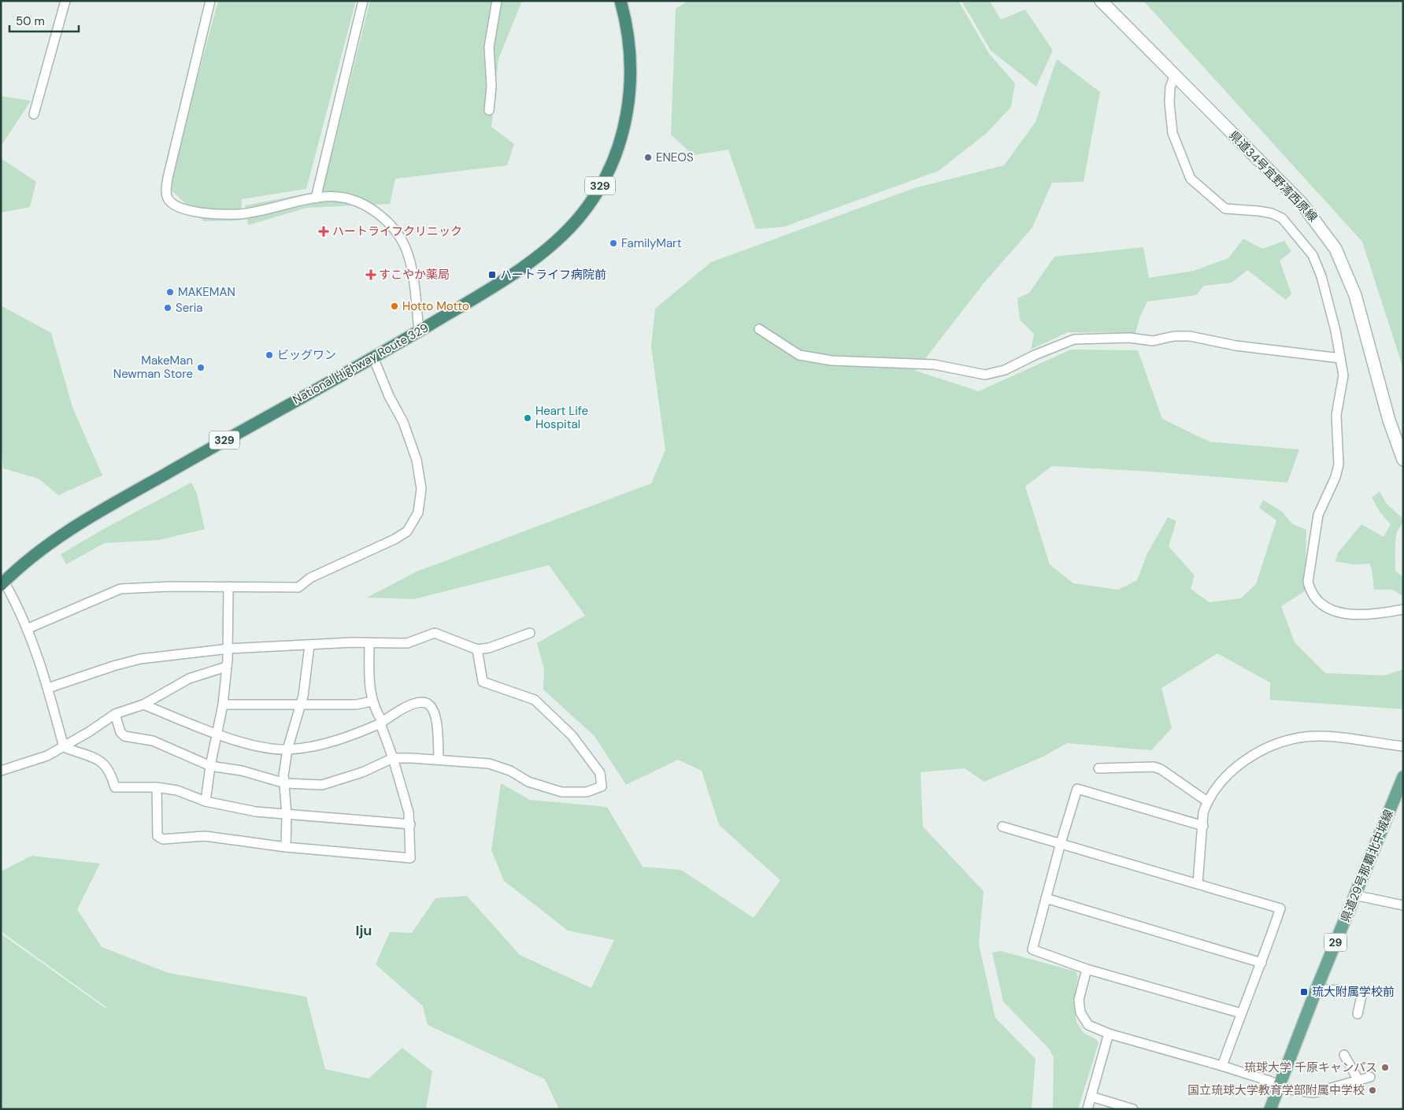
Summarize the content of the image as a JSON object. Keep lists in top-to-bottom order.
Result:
{
  "streets": {
    "highway": ["329", "National Highway Route 329"],
    "main road": ["県道34号宜野湾西原線", "県道29号那覇北中城線", "29"]
  },
  "districts": ["Iju"],
  "places": {
    "other": [
      "ENEOS",
      "FamilyMart",
      "MAKEMAN",
      "Hotto Motto",
      "Seria",
      "ビッグワン",
      "MakeMan Newman Store",
      "Heart Life Hospital",
      "琉球大学 千原キャンパス",
      "国立琉球大学教育学部附属中学校"
    ],
    "health": ["ハートライフクリニック", "すこやか薬局"],
    "transit": ["ハートライフ病院前", "琉大附属学校前"]
  },
  "scale_bar": "50 m"
}
